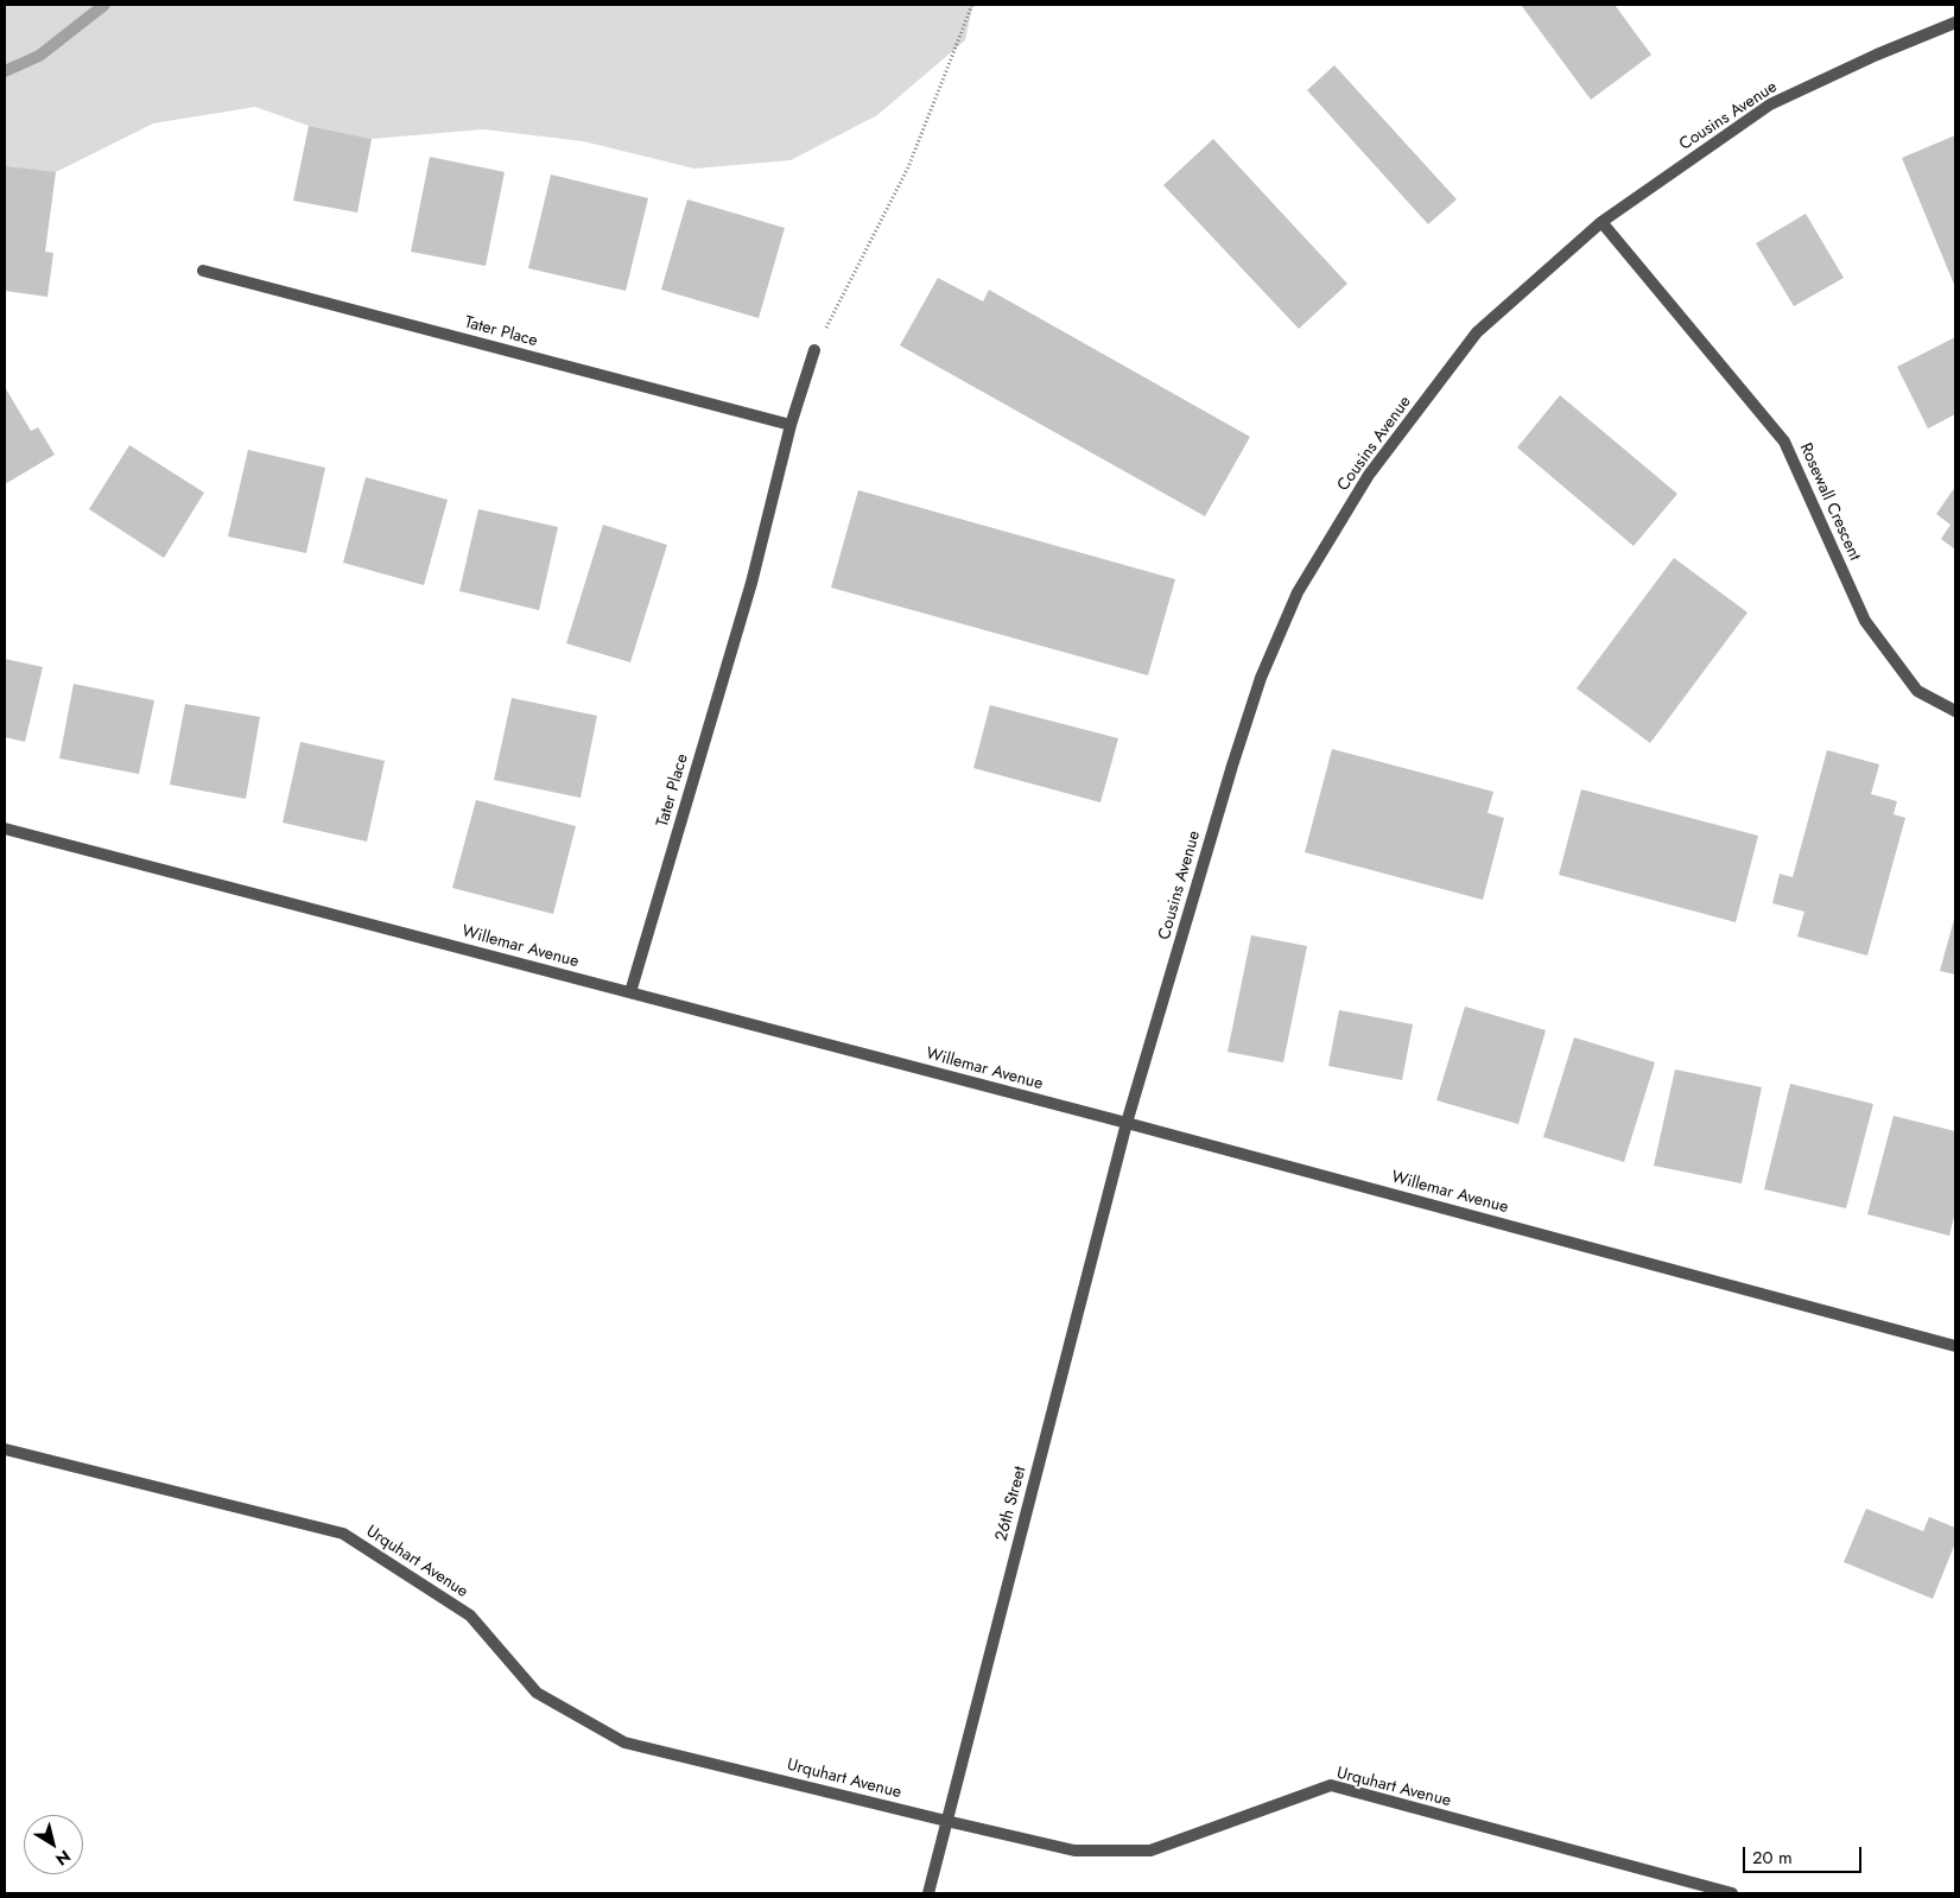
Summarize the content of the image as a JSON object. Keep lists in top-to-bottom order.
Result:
{
  "streets": {
    "street": [
      "Cousins Avenue",
      "Tater Place",
      "Rosewall Crescent",
      "Willemar Avenue",
      "26th Street",
      "Urquhart Avenue"
    ]
  },
  "crossings": [
    ["Cousins Avenue", "Rosewall Crescent"],
    ["Cousins Avenue", "Willemar Avenue"],
    ["Cousins Avenue", "26th Street"],
    ["Tater Place", "Willemar Avenue"],
    ["Willemar Avenue", "26th Street"],
    ["26th Street", "Urquhart Avenue"]
  ],
  "scale_bar": "20 m",
  "north": "bottom right"
}
